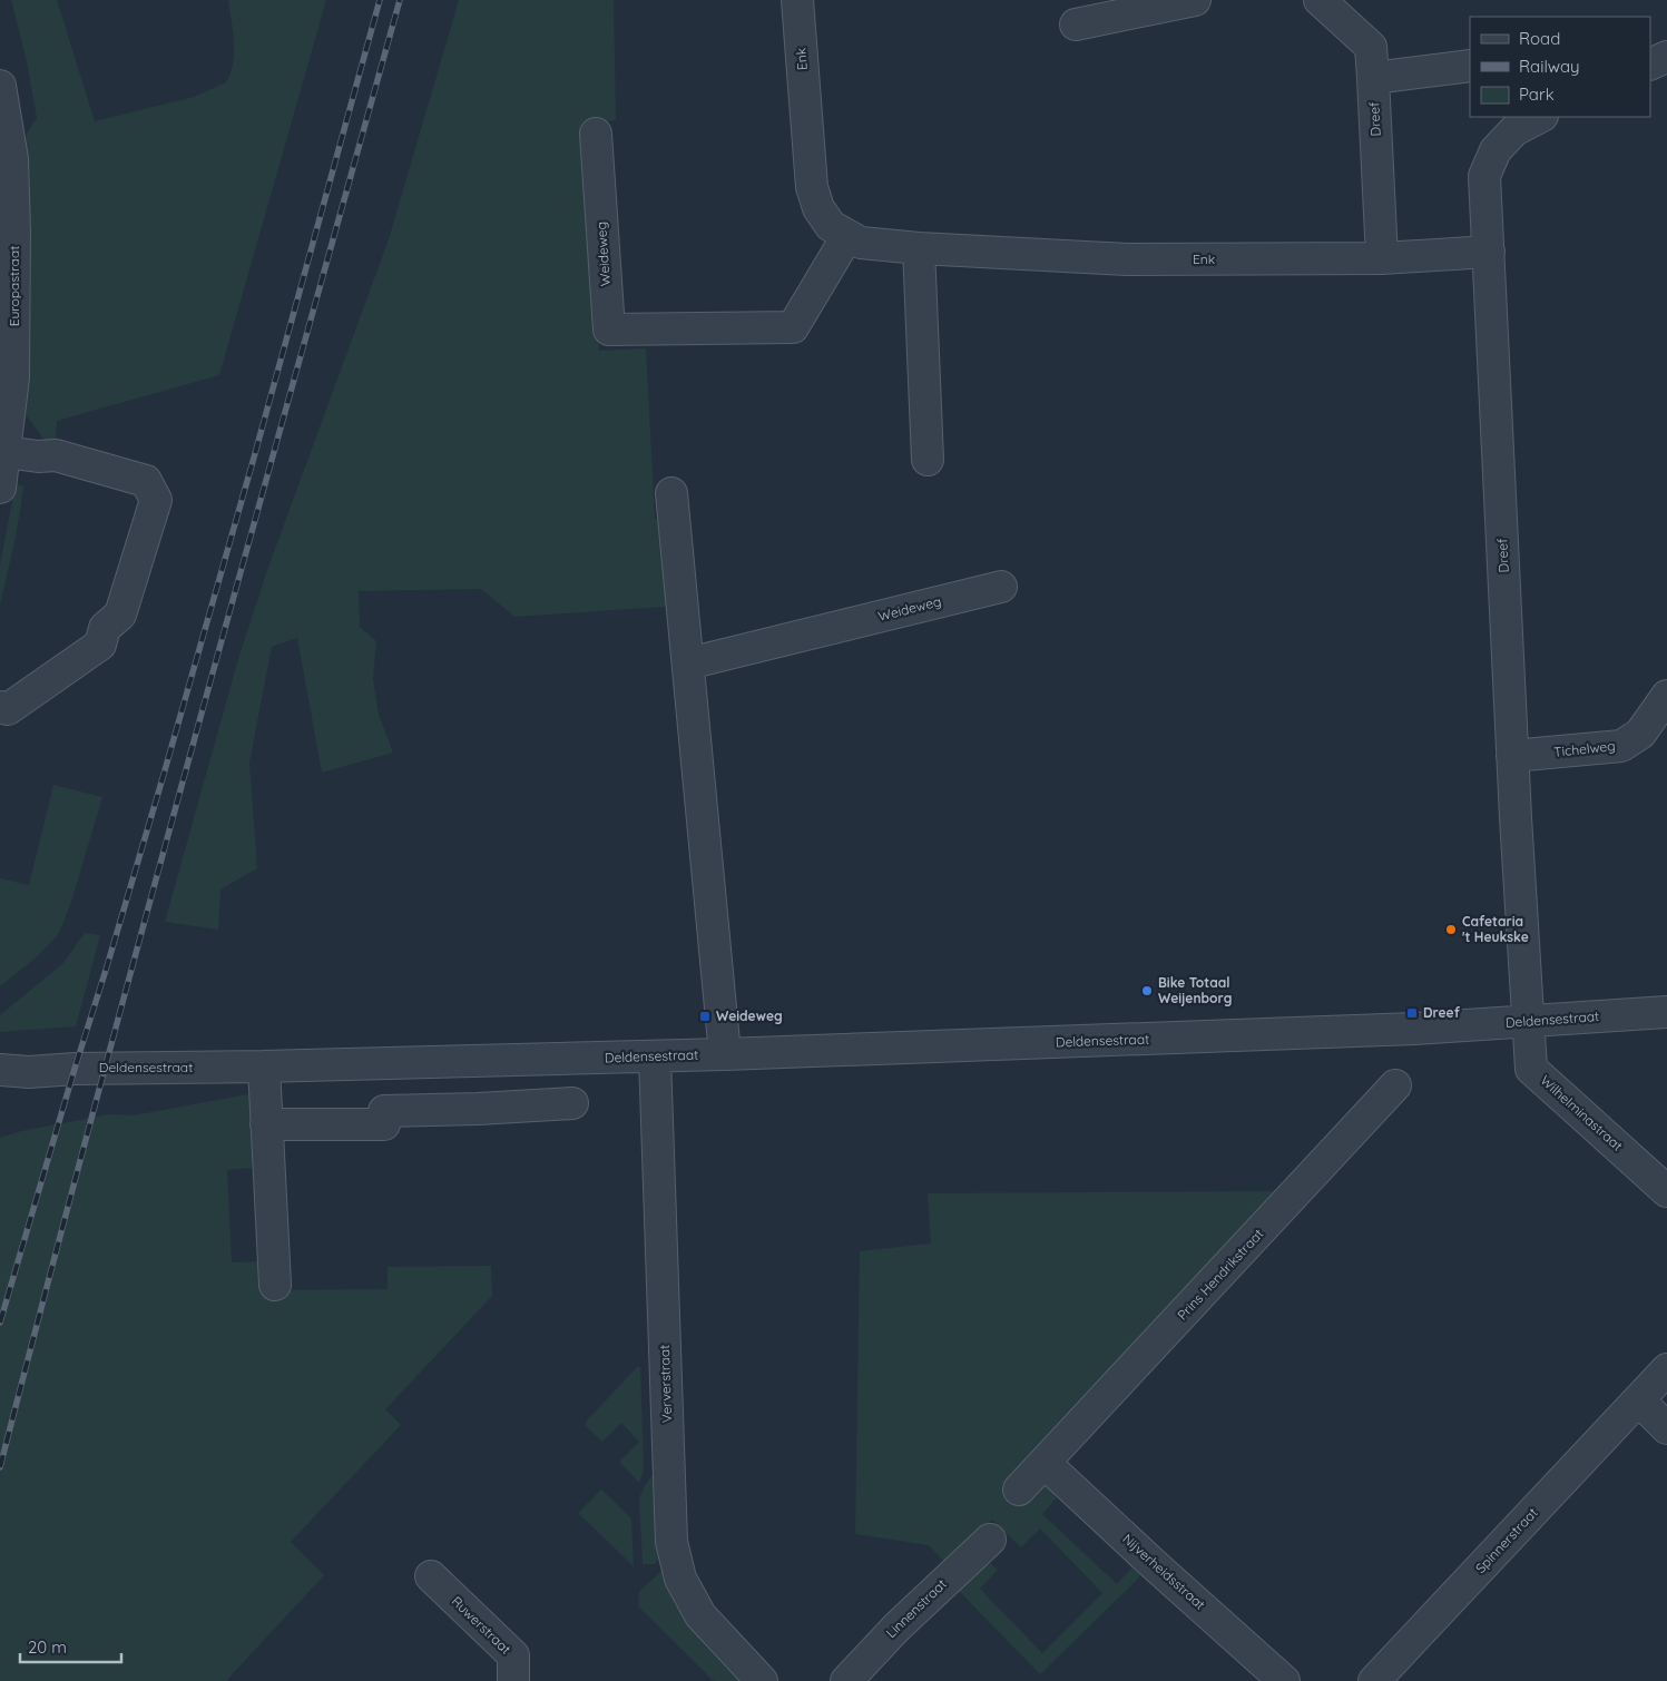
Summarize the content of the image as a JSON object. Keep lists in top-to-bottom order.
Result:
{
  "streets": {
    "street": [
      "Enk",
      "Dreef",
      "Weideweg",
      "Europastraat",
      "Tichelweg",
      "Deldensestraat",
      "Wilhelminastraat",
      "Prins Hendrikstraat",
      "Ververstraat",
      "Spinnerstraat",
      "Nijverheidsstraat",
      "Linnenstraat",
      "Ruwerstraat"
    ]
  },
  "crossings": [
    ["Enk", "Dreef"],
    ["Enk", "Weideweg"],
    ["Dreef", "Tichelweg"],
    ["Dreef", "Deldensestraat"],
    ["Dreef", "Wilhelminastraat"],
    ["Deldensestraat", "Wilhelminastraat"],
    ["Deldensestraat", "Ververstraat"],
    ["Prins Hendrikstraat", "Nijverheidsstraat"]
  ],
  "places": {
    "other": ["Cafetaria 't Heukske", "Bike Totaal Weijenborg"],
    "transit": ["Dreef", "Weideweg"]
  },
  "legend": ["Road", "Railway", "Park"],
  "scale_bar": "20 m"
}
